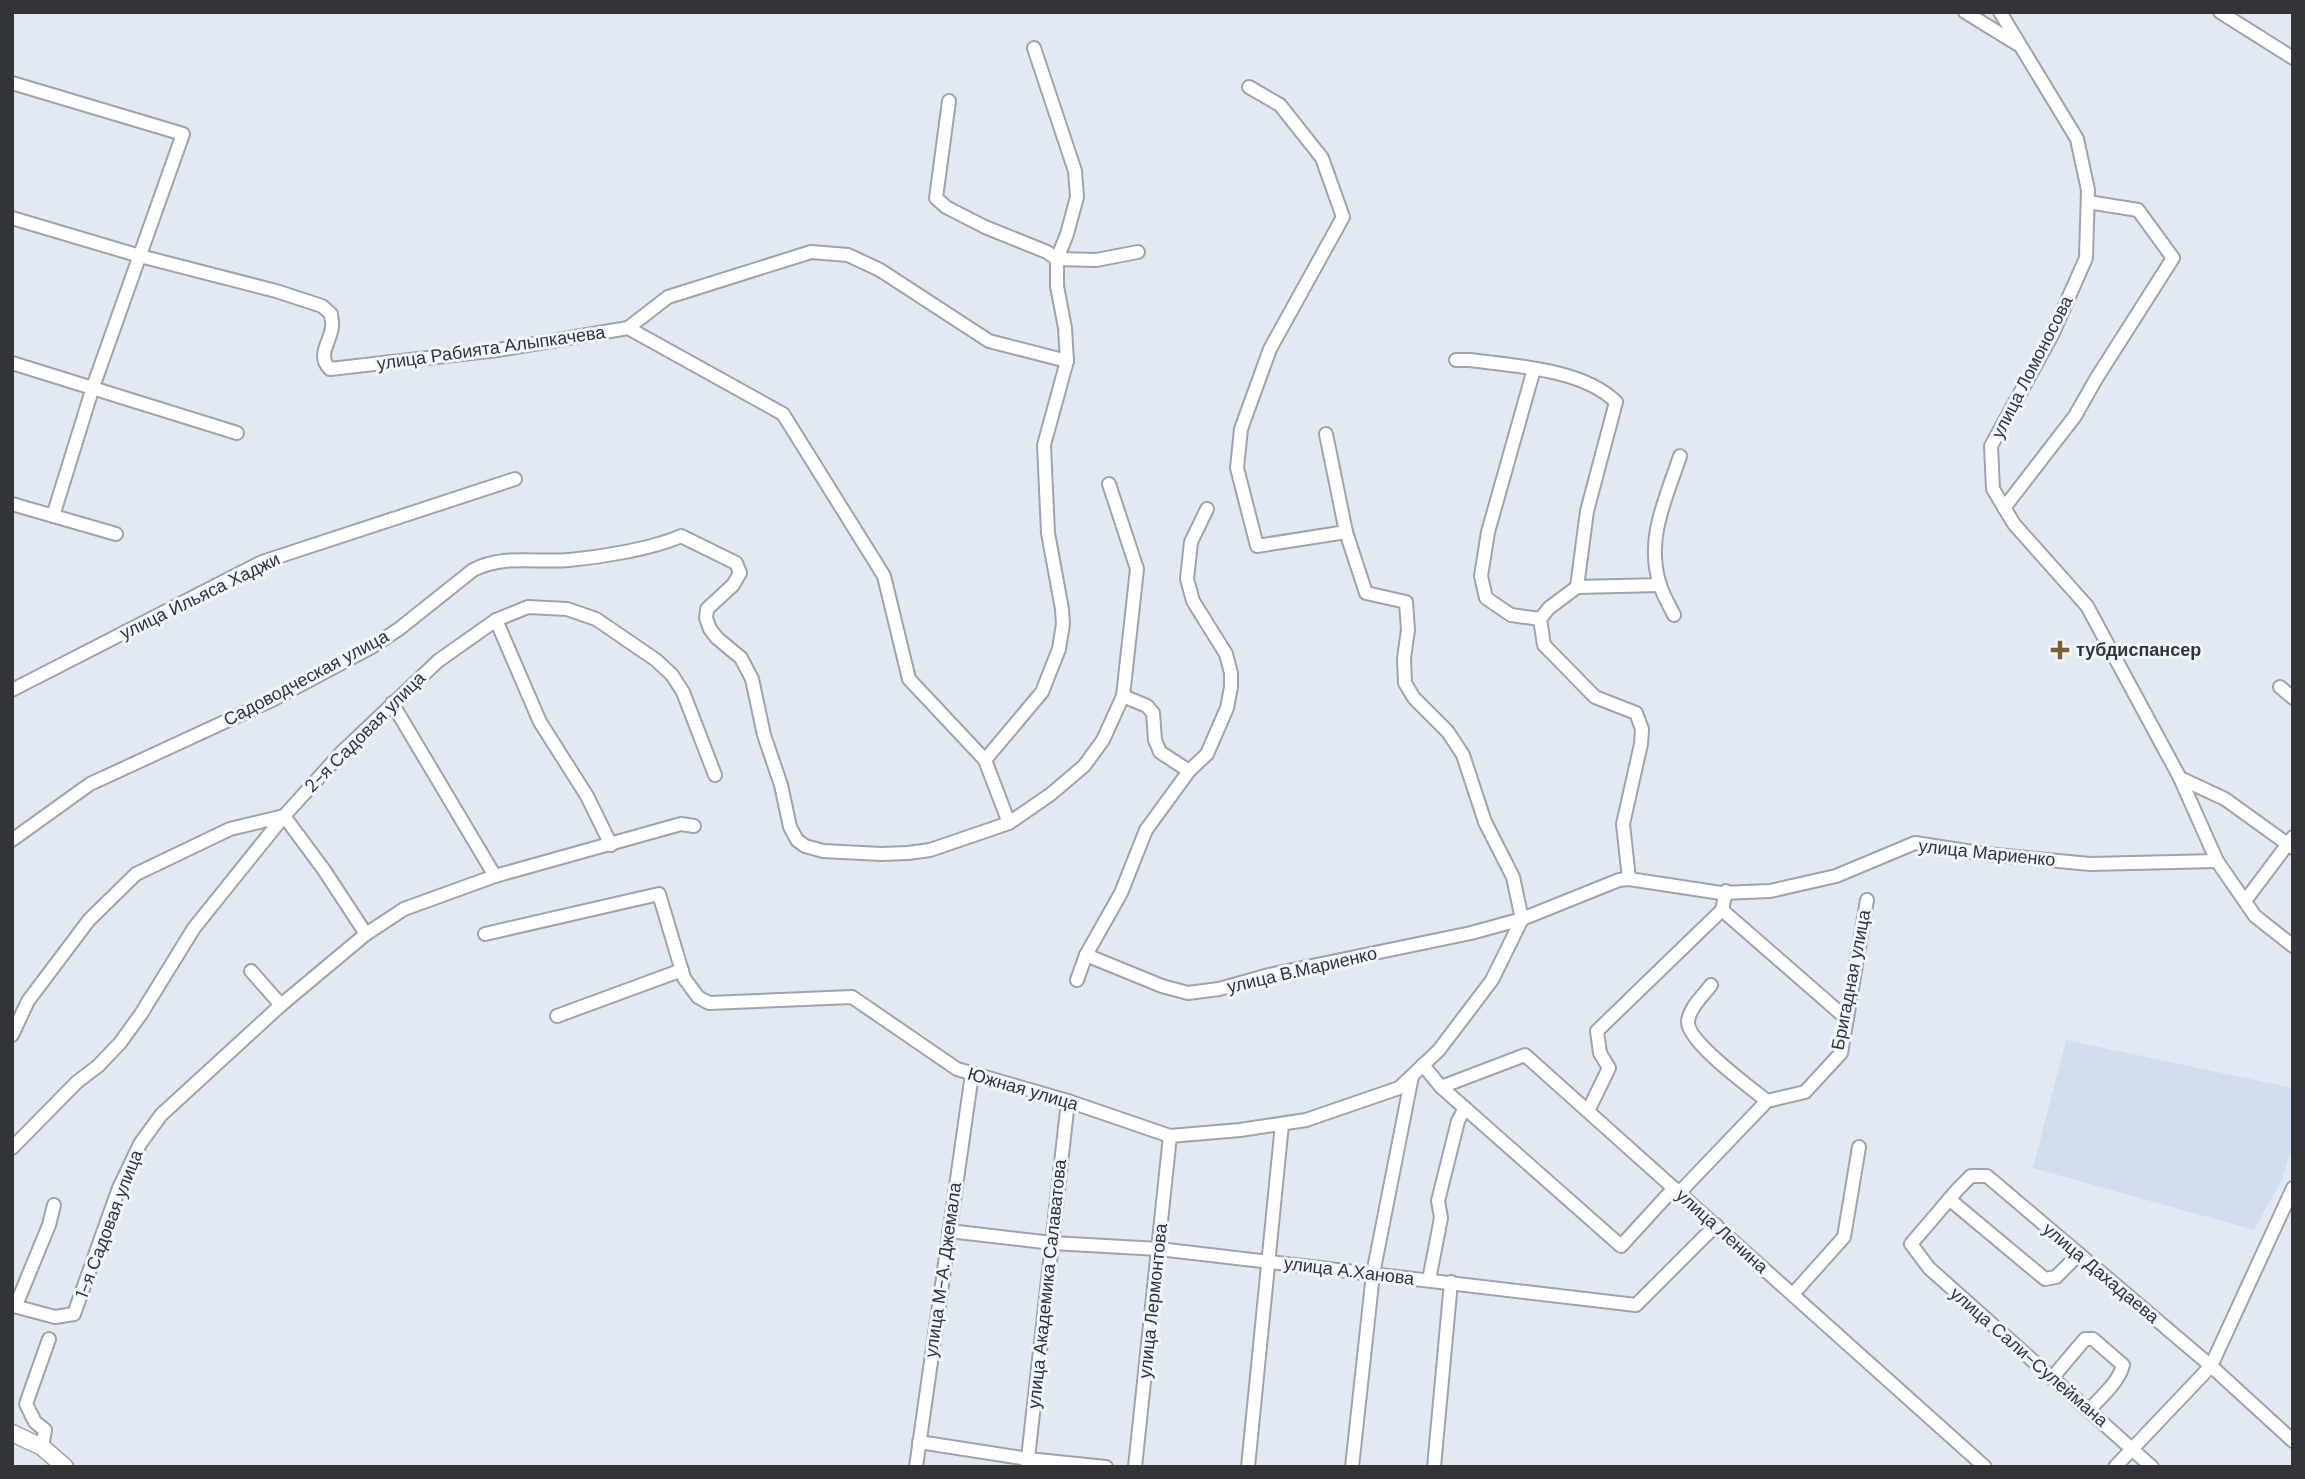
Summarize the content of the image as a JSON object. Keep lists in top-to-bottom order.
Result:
{
  "streets": {
    "street": [
      "улица Рабията Алыпкачева",
      "улица Ломоносова",
      "улица Ильяса Хаджи",
      "Садоводческая улица",
      "2-я Садовая улица",
      "улица Мариенко",
      "улица В.Мариенко",
      "Бригадная улица",
      "Южная улица",
      "1-я Садовая улица",
      "улица Ленина",
      "улица М-А. Джемала",
      "улица А.Ханова",
      "улица Дахадаева",
      "улица Академика Салаватова",
      "улица Лермонтова",
      "улица Сали-Сулеймана"
    ]
  },
  "crossings": [
    ["улица Ломоносова", "улица Мариенко"],
    ["улица Мариенко", "улица В.Мариенко"],
    ["улица Мариенко", "Южная улица"],
    ["улица В.Мариенко", "Южная улица"],
    ["Южная улица", "улица М-А. Джемала"],
    ["Южная улица", "улица Академика Салаватова"],
    ["Южная улица", "улица Лермонтова"],
    ["улица Ленина", "улица А.Ханова"],
    ["улица М-А. Джемала", "улица А.Ханова"],
    ["улица А.Ханова", "улица Академика Салаватова"],
    ["улица А.Ханова", "улица Лермонтова"],
    ["улица Дахадаева", "улица Сали-Сулеймана"]
  ],
  "places": {
    "health": ["тубдиспансер"]
  }
}
